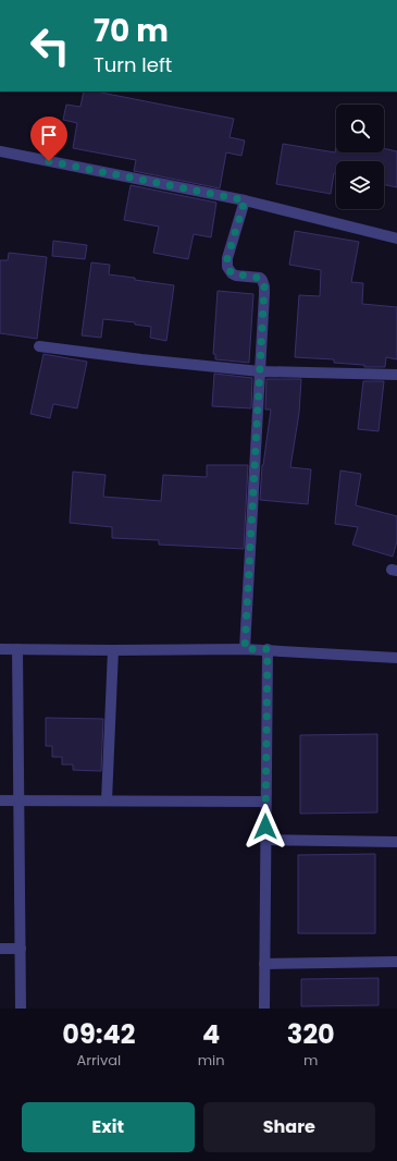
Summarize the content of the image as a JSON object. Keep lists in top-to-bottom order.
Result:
{
  "page": {
    "turn": ["70 m", "Turn left"],
    "eta": [
      "09:42",
      "Arrival",
      "4",
      "min",
      "320",
      "m"
    ],
    "buttons": ["Exit", "Share"]
  }
}
